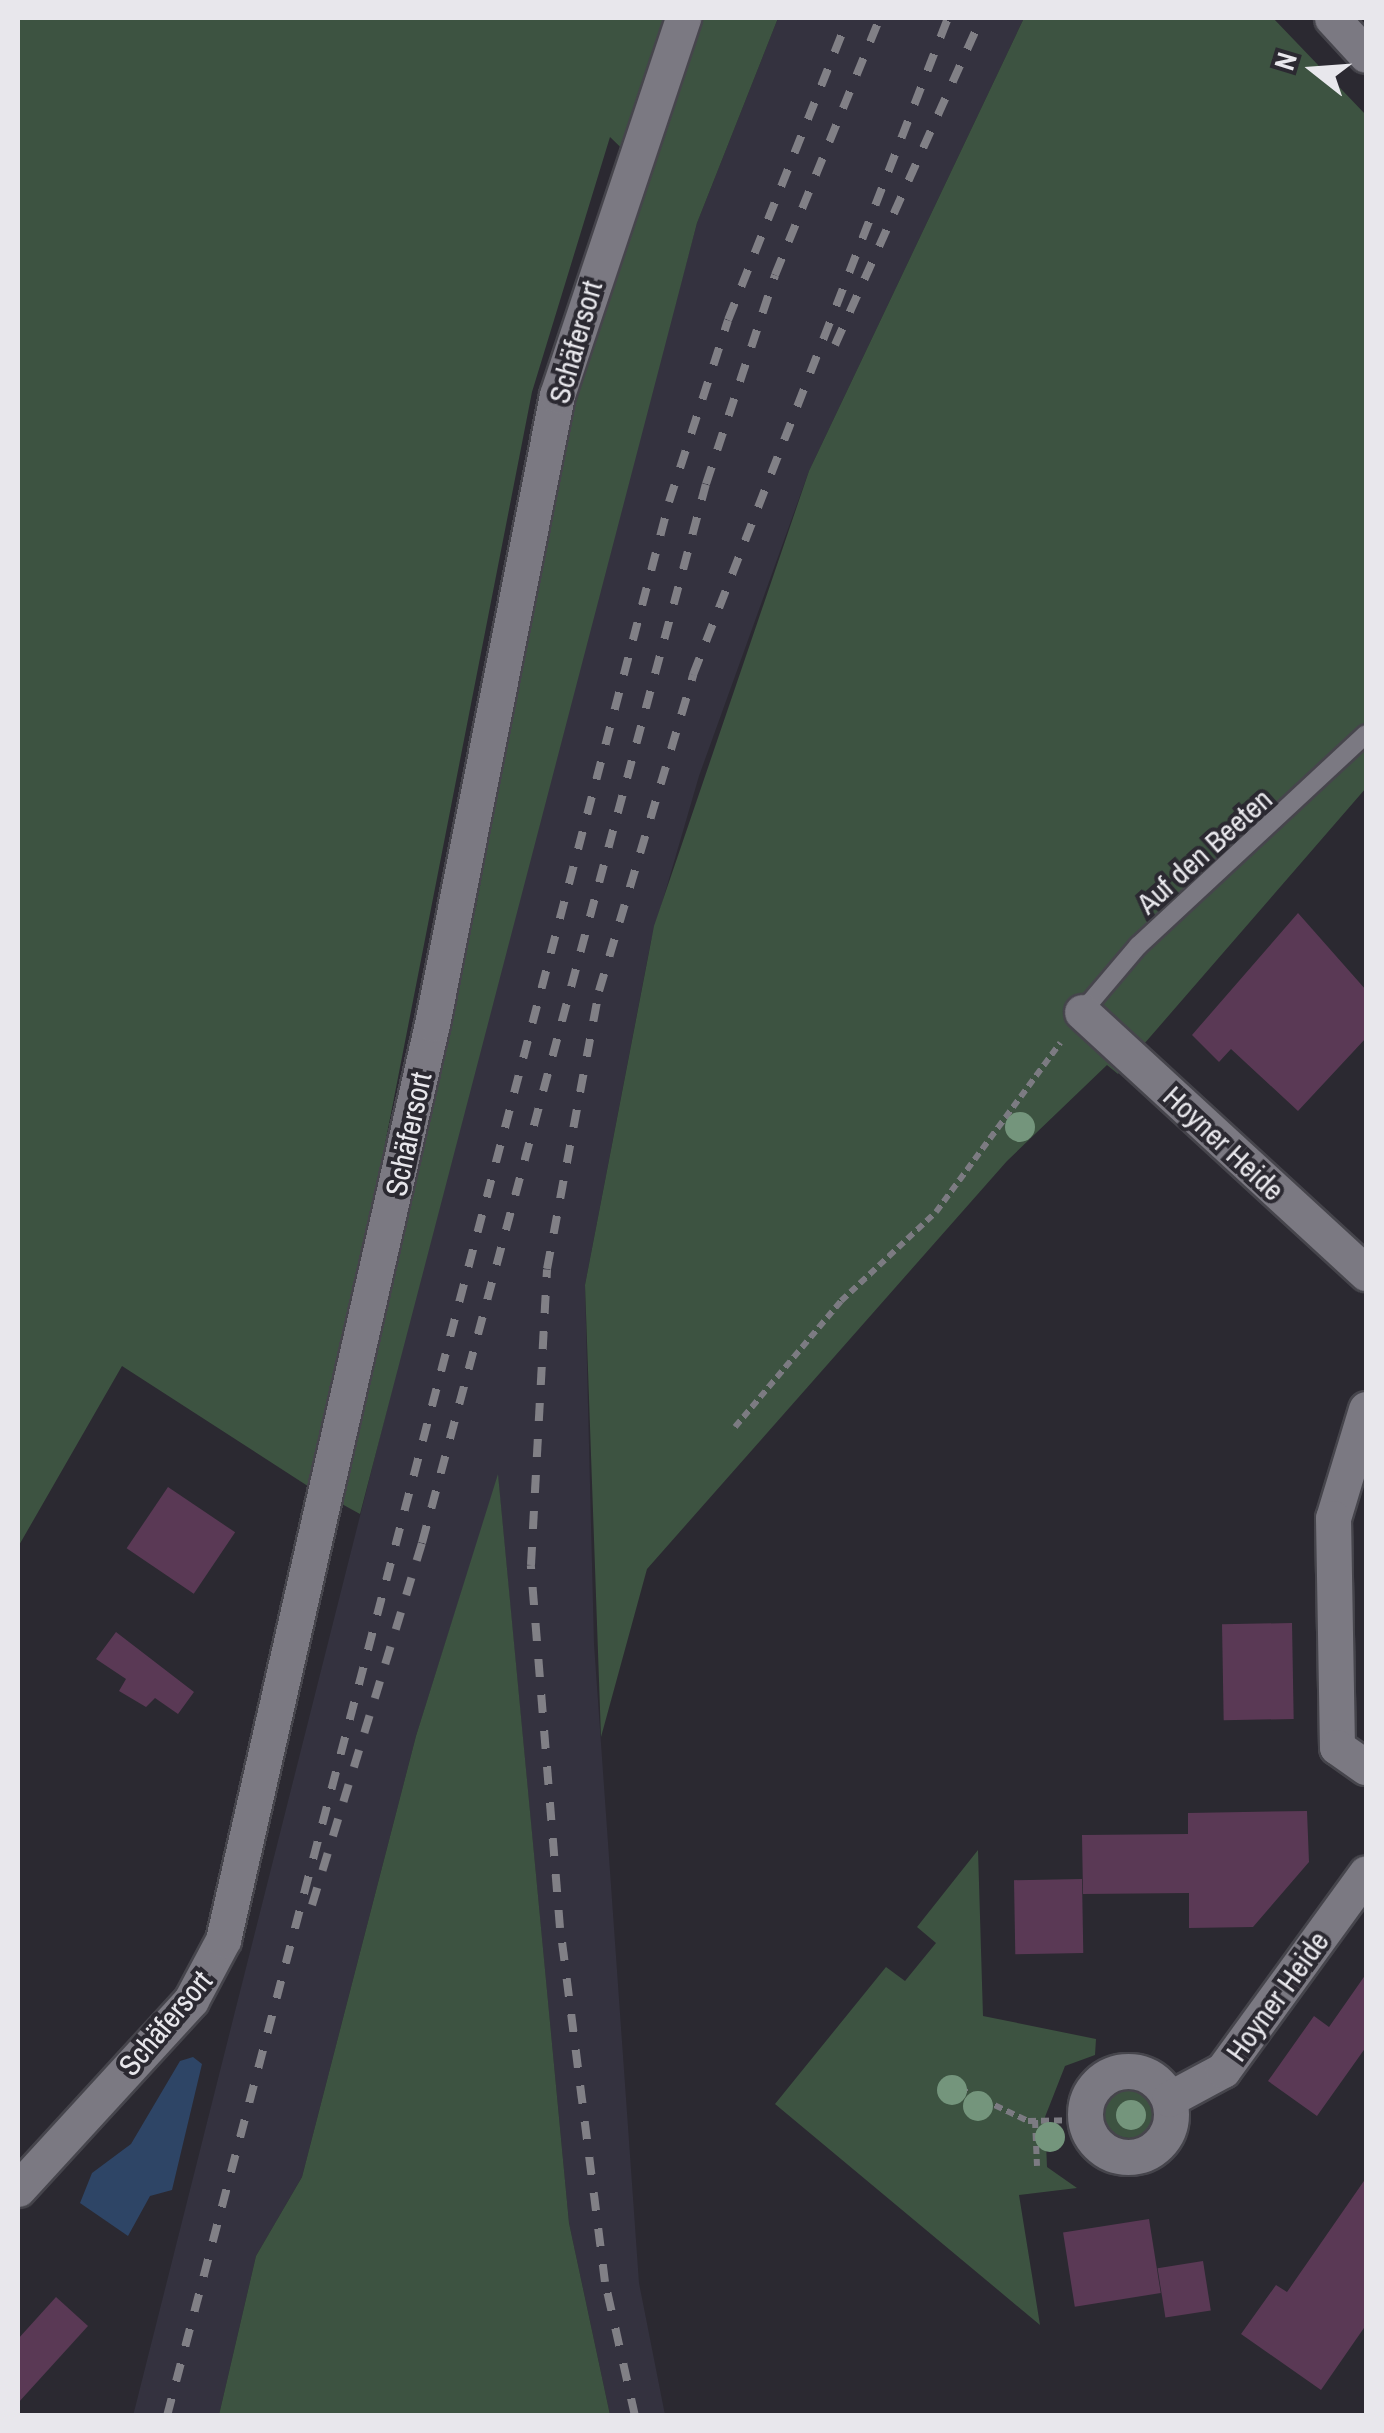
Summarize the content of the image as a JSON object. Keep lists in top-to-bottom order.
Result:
{
  "streets": {
    "street": ["Schäfersort", "Hoyner Heide"],
    "lane": ["Auf den Beeten"]
  },
  "crossings": [
    ["Auf den Beeten", "Hoyner Heide"]
  ],
  "north": "left"
}
